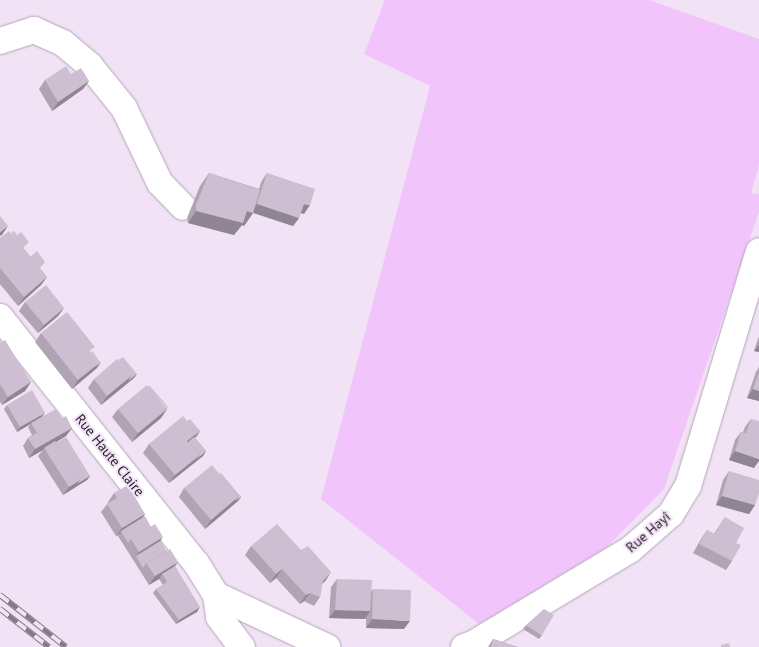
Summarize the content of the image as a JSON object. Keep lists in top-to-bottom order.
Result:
{
  "streets": {
    "street": ["Rue Haute Claire", "Rue Hayî"]
  }
}
